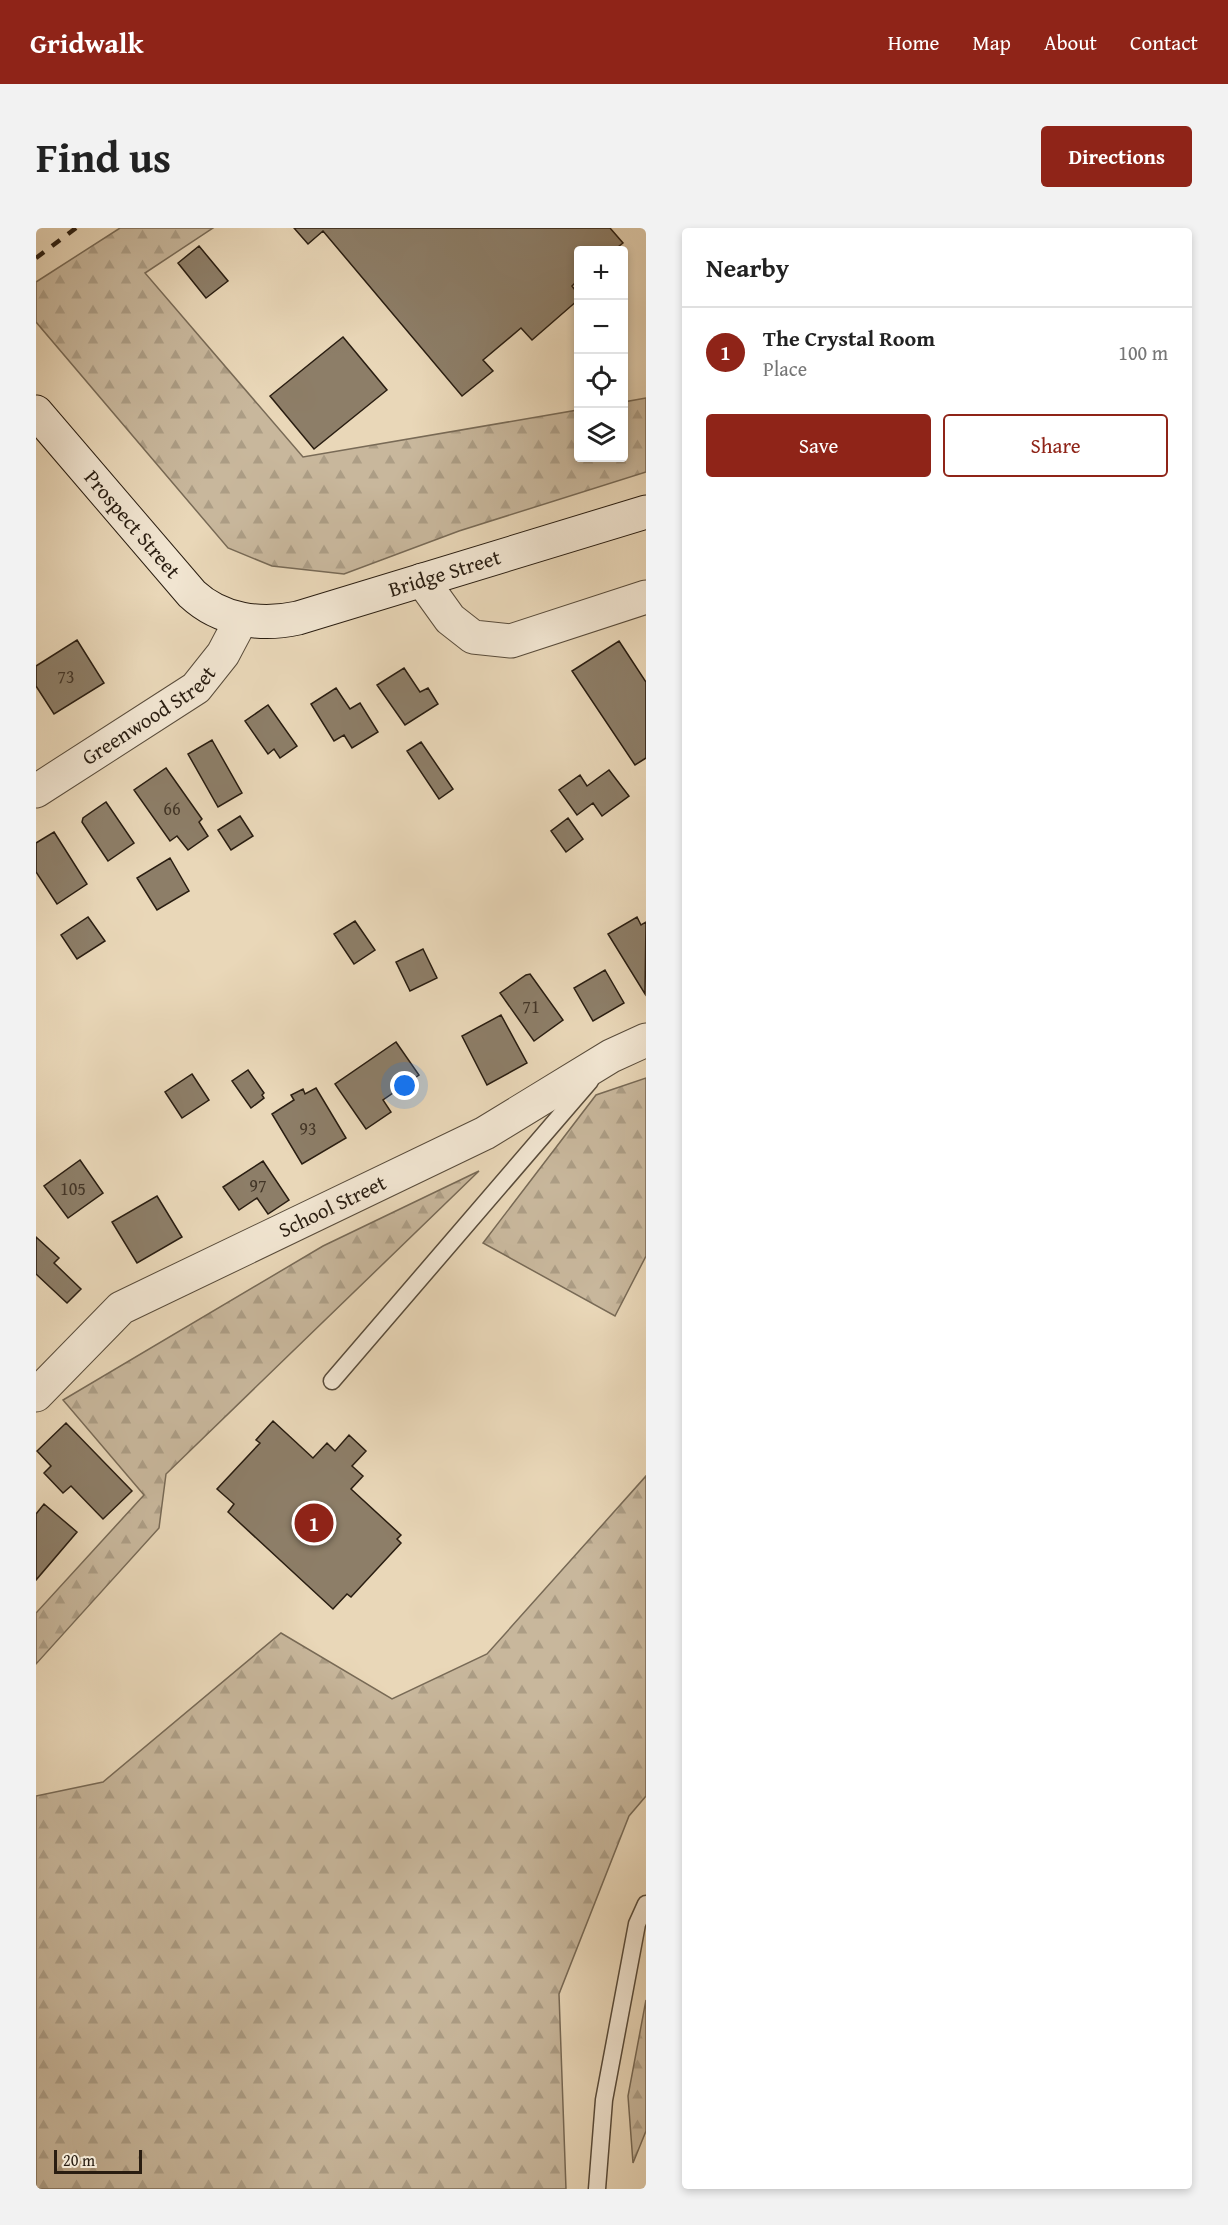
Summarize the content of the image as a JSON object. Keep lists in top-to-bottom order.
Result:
{
  "streets": {
    "street": [
      "Prospect Street",
      "Bridge Street",
      "Greenwood Street",
      "School Street"
    ]
  },
  "crossings": [
    ["Prospect Street", "Bridge Street"],
    ["Prospect Street", "Greenwood Street"],
    ["Bridge Street", "Greenwood Street"]
  ],
  "house_numbers": [
    "73",
    "66",
    "71",
    "93",
    "97",
    "105"
  ],
  "scale_bar": "20 m",
  "page": {
    "header": "Gridwalk",
    "nav": [
      "Home",
      "Map",
      "About",
      "Contact"
    ],
    "title": "Find us",
    "buttons": [
      "Directions",
      ["Save", "Share"]
    ],
    "heading": "Nearby",
    "map_buttons": ["+", "−"],
    "list": [
      {
        "mark": "1",
        "name": "The Crystal Room",
        "note": "Place",
        "value": "100 m"
      }
    ],
    "pins": "1",
    "scale": "20 m"
  }
}
